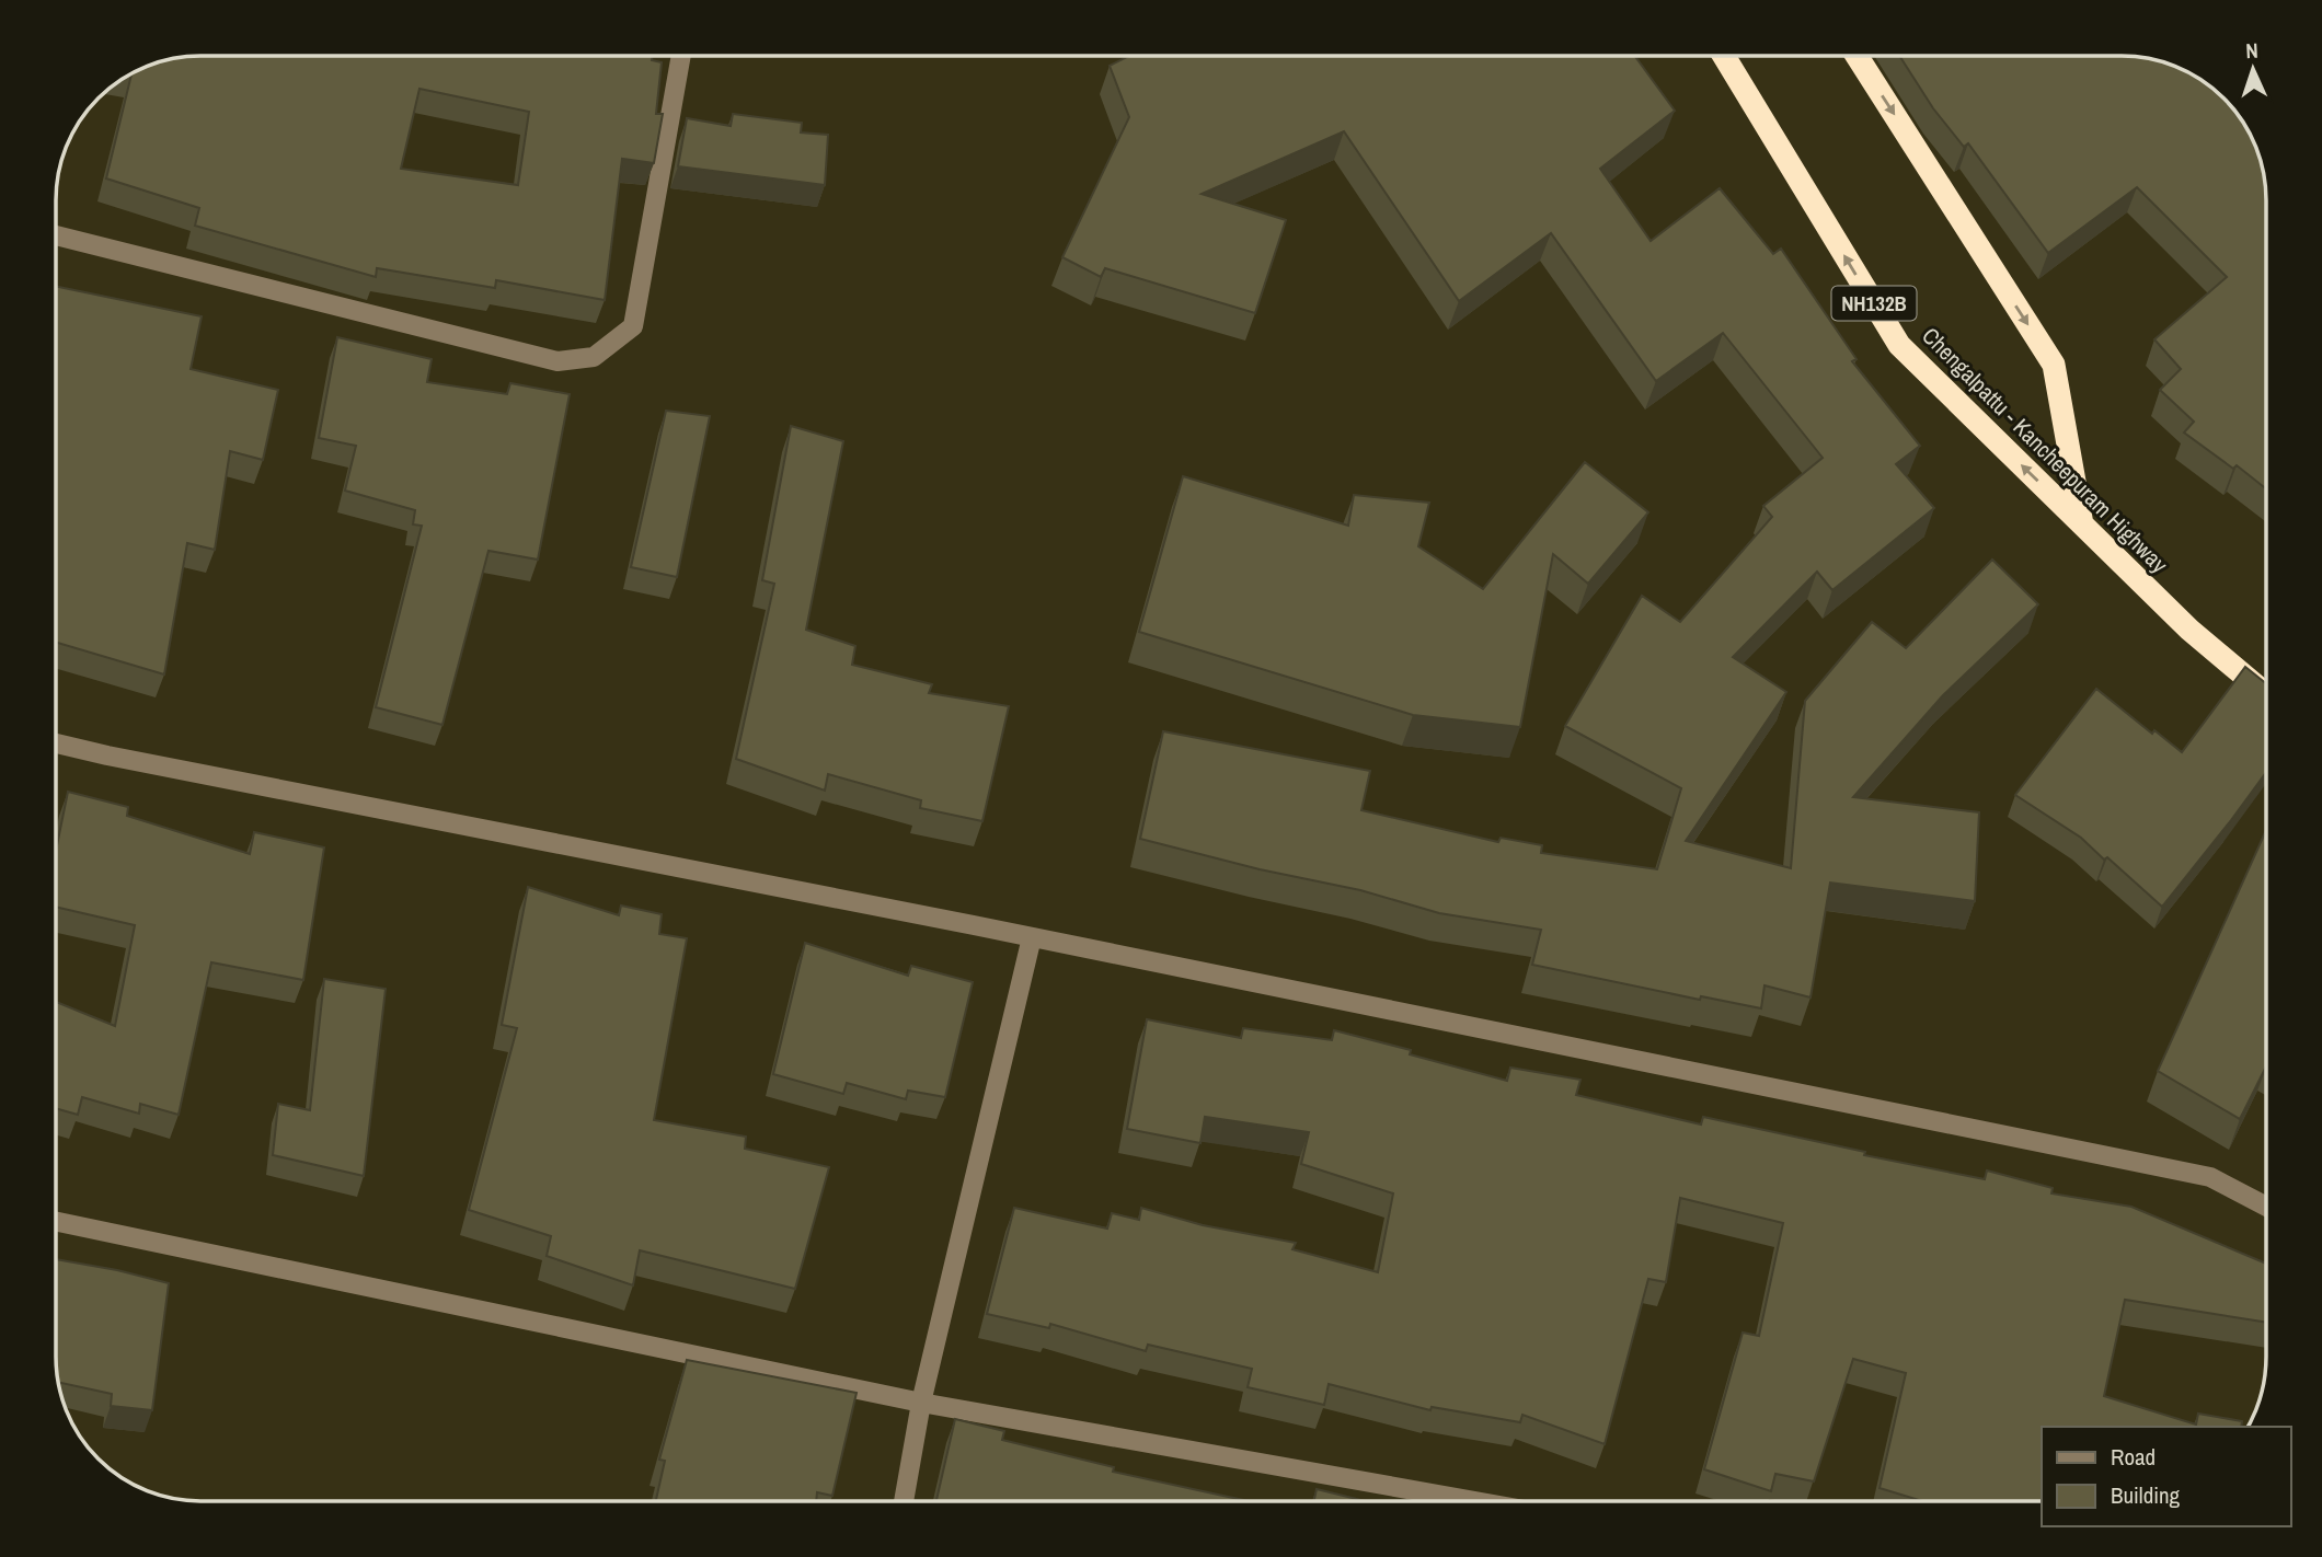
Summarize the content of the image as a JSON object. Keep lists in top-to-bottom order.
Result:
{
  "streets": {
    "highway": ["NH132B", "Chengalpattu - Kancheepuram Highway"]
  },
  "legend": ["Road", "Building"],
  "north": "top"
}
